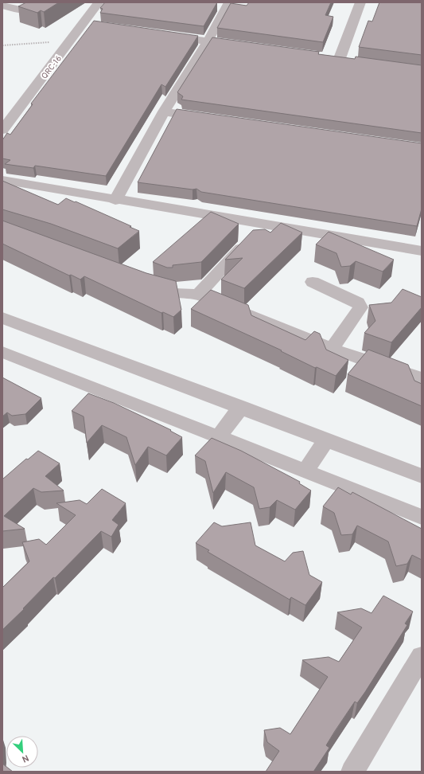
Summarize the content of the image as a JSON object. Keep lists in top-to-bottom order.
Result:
{
  "streets": {
    "street": ["QRC-16"]
  },
  "north": "bottom right"
}
